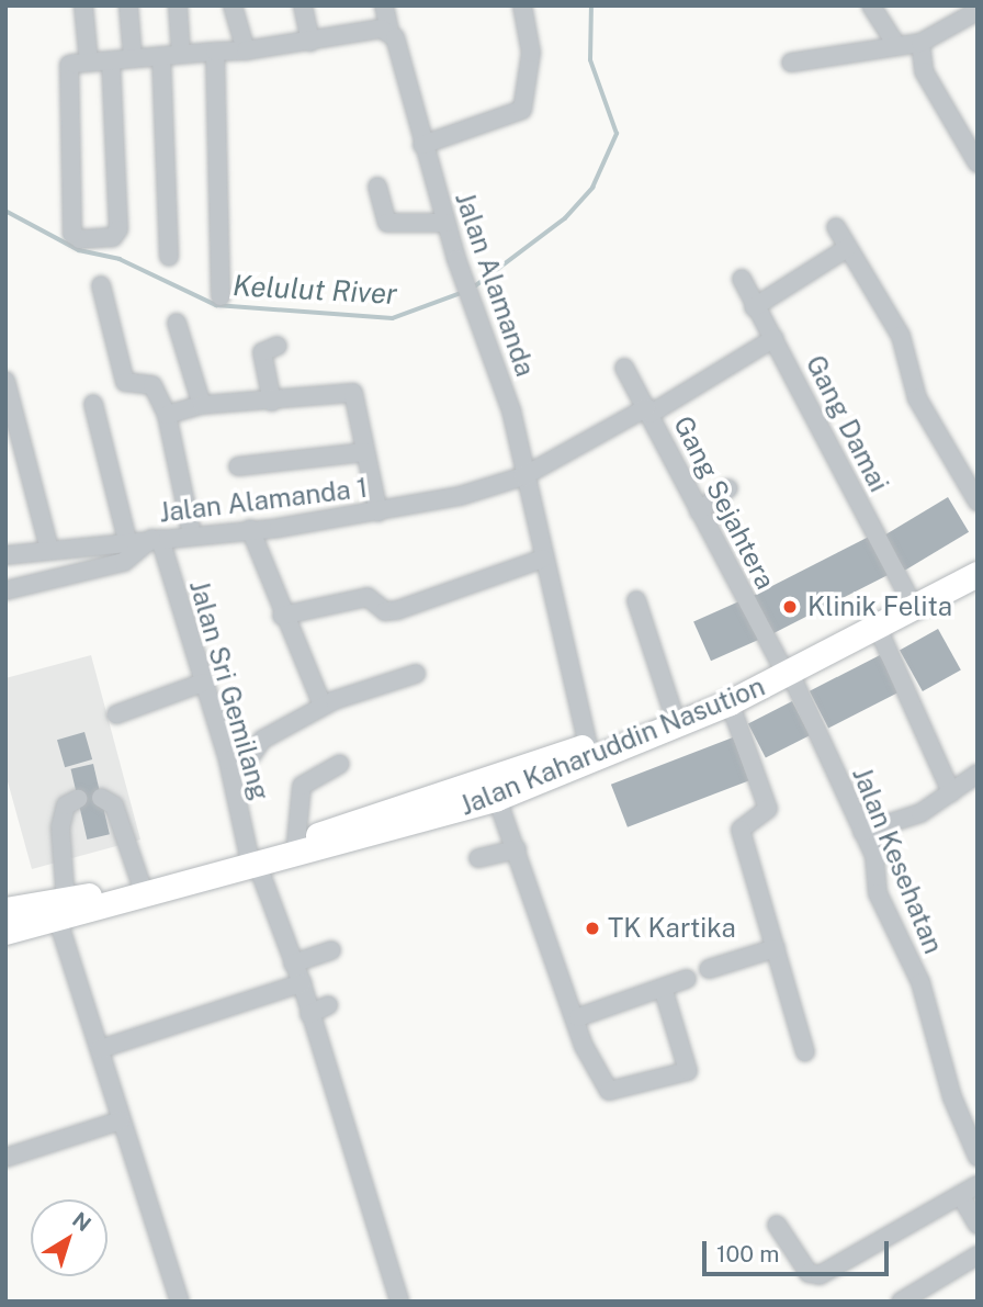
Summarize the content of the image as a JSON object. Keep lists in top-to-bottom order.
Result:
{
  "streets": {
    "highway": ["Jalan Kaharuddin Nasution"],
    "street": [
      "Jalan Alamanda",
      "Gang Damai",
      "Jalan Alamanda 1",
      "Gang Sejahtera",
      "Jalan Sri Gemilang",
      "Jalan Kesehatan"
    ]
  },
  "crossings": [
    ["Jalan Alamanda", "Jalan Alamanda 1"],
    ["Jalan Alamanda", "Jalan Kaharuddin Nasution"],
    ["Gang Damai", "Jalan Alamanda 1"],
    ["Gang Damai", "Jalan Kaharuddin Nasution"],
    ["Jalan Alamanda 1", "Gang Sejahtera"],
    ["Jalan Alamanda 1", "Jalan Sri Gemilang"],
    ["Gang Sejahtera", "Jalan Kaharuddin Nasution"],
    ["Gang Sejahtera", "Jalan Kesehatan"],
    ["Jalan Sri Gemilang", "Jalan Kaharuddin Nasution"],
    ["Jalan Kaharuddin Nasution", "Jalan Kesehatan"]
  ],
  "water": ["Kelulut River"],
  "places": ["Klinik Felita", "TK Kartika"],
  "scale_bar": "100 m",
  "north": "top right"
}
